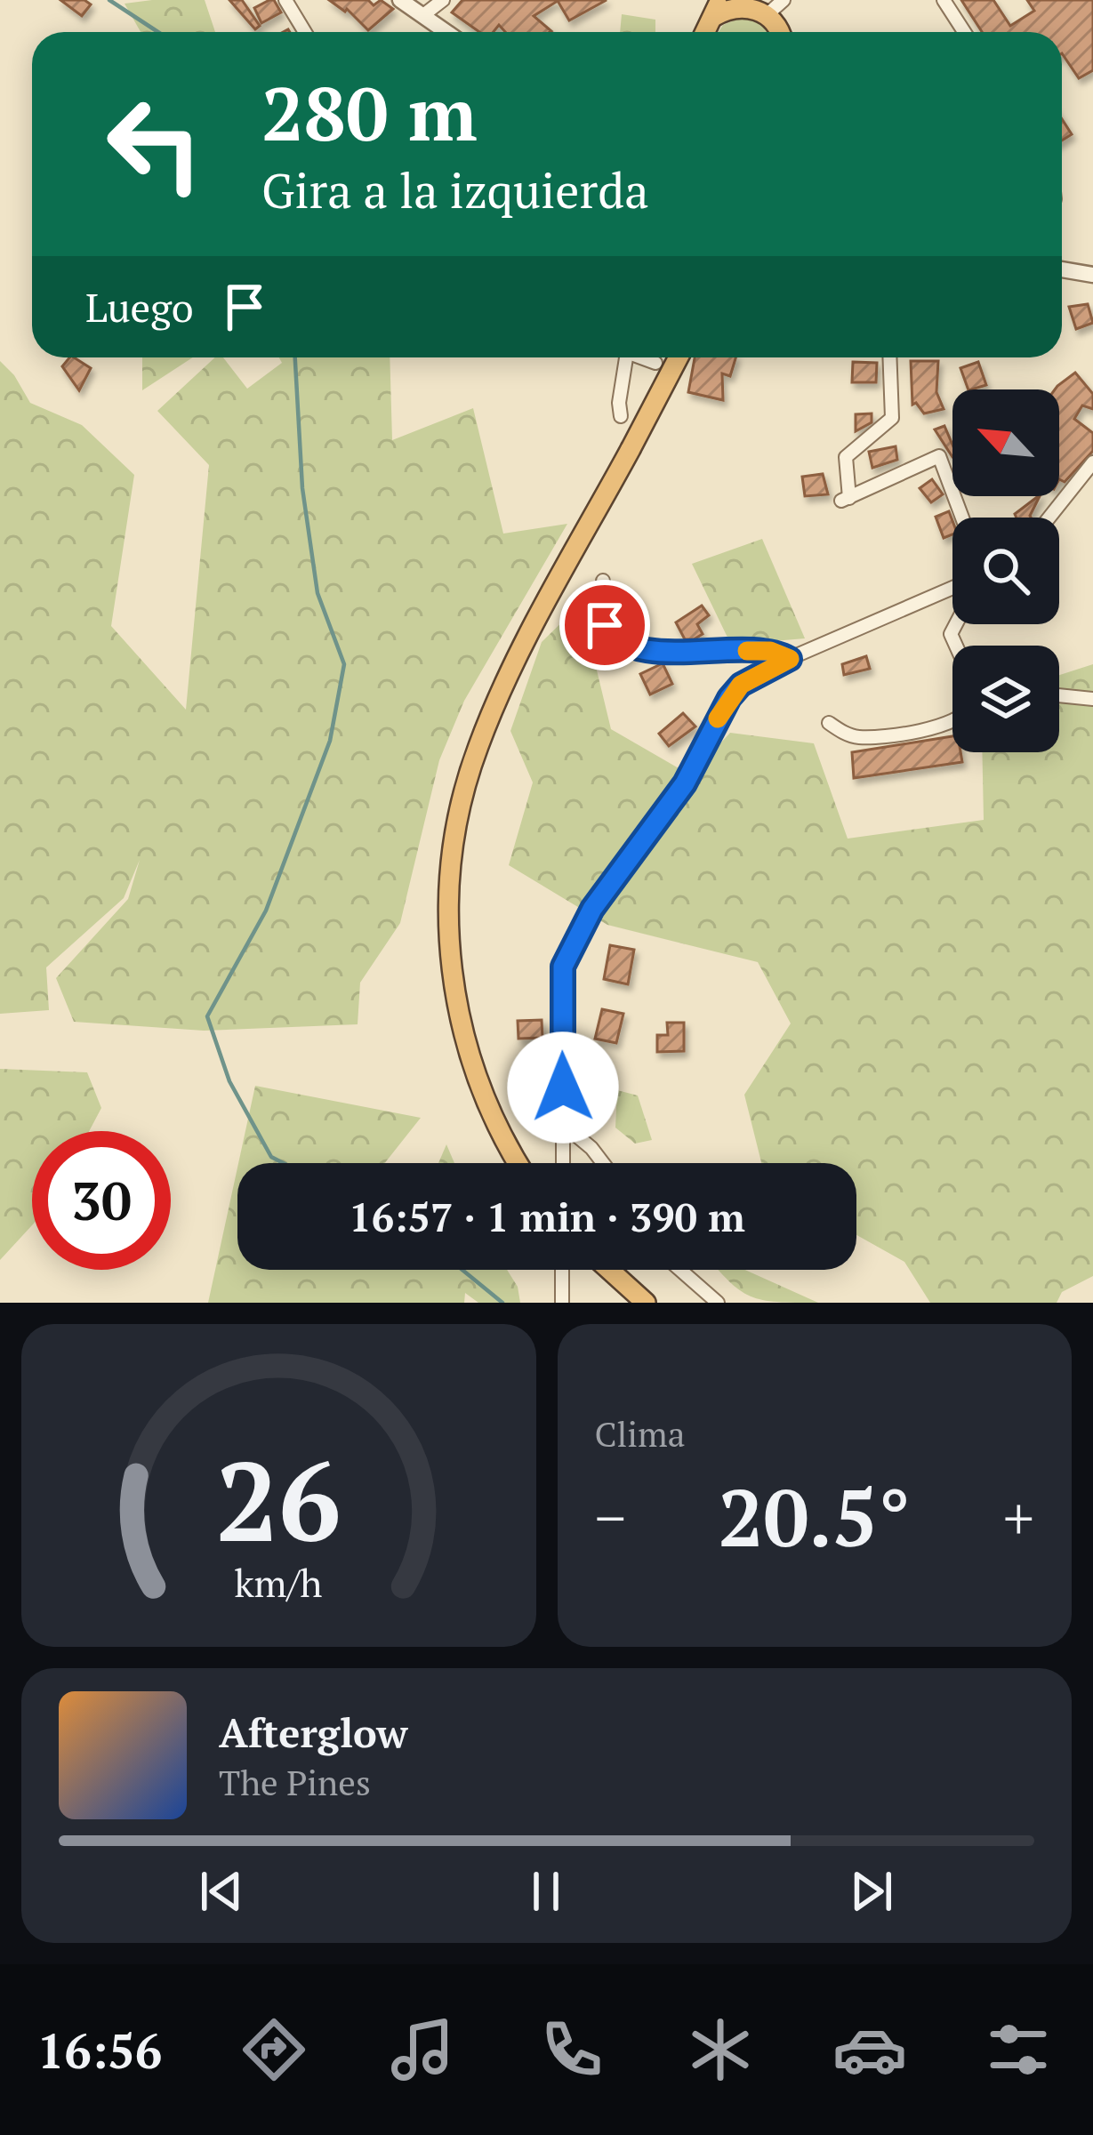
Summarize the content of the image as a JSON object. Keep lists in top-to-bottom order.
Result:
{
  "north": "top left",
  "page": {
    "turn": ["280 m", "Gira a la izquierda"],
    "then": "Luego",
    "limit": "30",
    "trip": "16:57 · 1 min · 390 m",
    "tile": "Clima",
    "heat": ["−", "20.5°", "+"],
    "song": ["Afterglow", "The Pines"],
    "tabs": "16:56",
    "gauge": ["26", "km/h"]
  }
}
